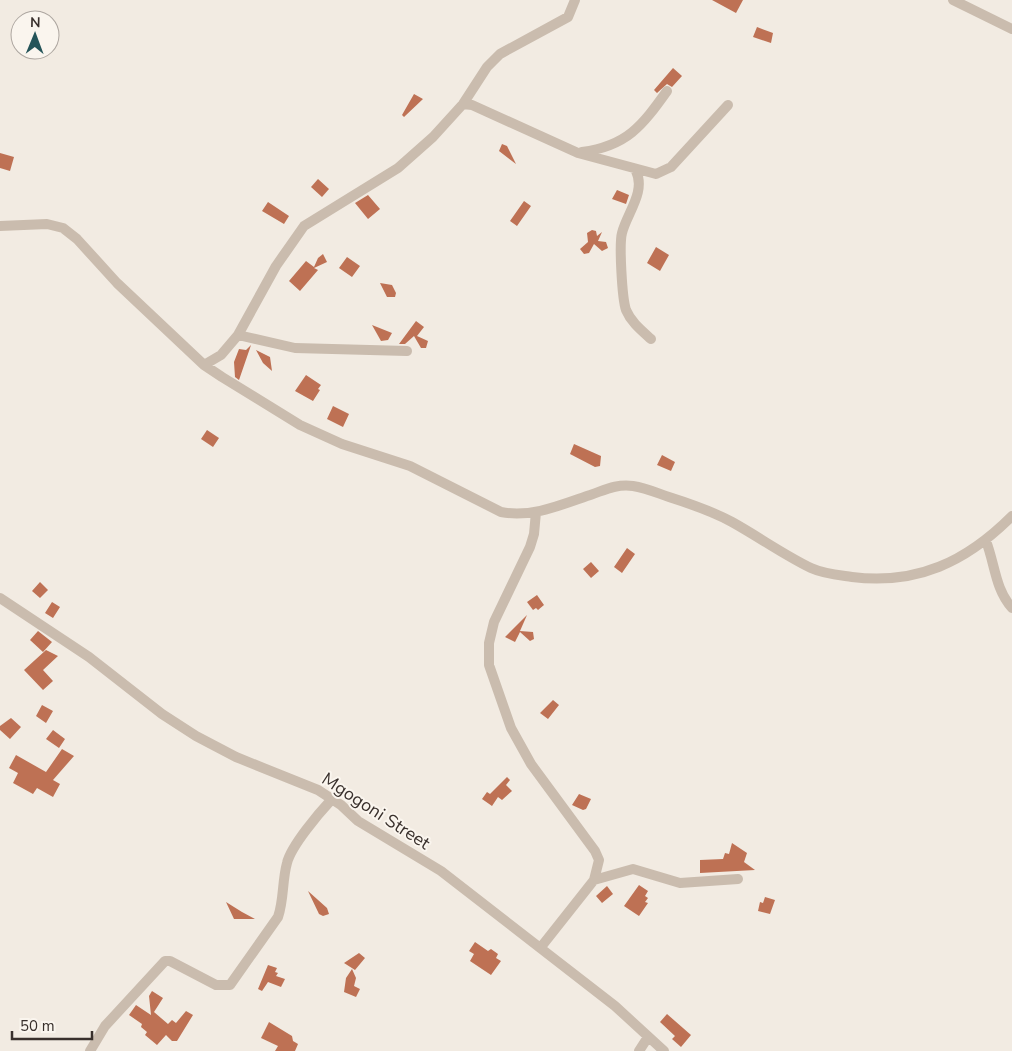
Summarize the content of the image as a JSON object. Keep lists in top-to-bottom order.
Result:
{
  "streets": {
    "street": ["Mgogoni Street"]
  },
  "scale_bar": "50 m",
  "north": "top"
}
